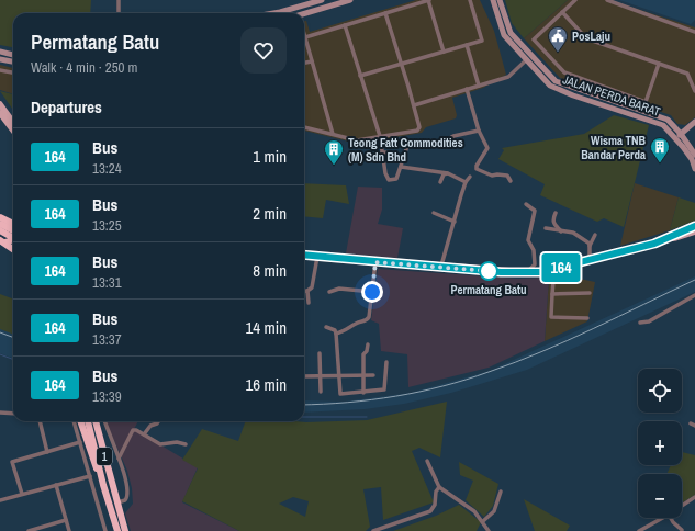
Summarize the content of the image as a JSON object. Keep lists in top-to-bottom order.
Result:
{
  "streets": {
    "highway": ["1"],
    "street": ["JALAN PERDA BARAT"]
  },
  "places": {
    "public building": ["PosLaju"],
    "building": ["Wisma TNB Bandar Perda", "Teong Fatt Commodities (M) Sdn Bhd"],
    "other": ["Permatang Batu"]
  },
  "lines": ["bus line 164"],
  "page": {
    "on_map": "164",
    "heading": [
      ["Permatang Batu", "Walk · 4 min · 250 m"],
      "Departures"
    ],
    "list": [
      {
        "mark": "164",
        "name": "Bus",
        "note": "13:24",
        "value": "1 min"
      },
      {
        "mark": "164",
        "name": "Bus",
        "note": "13:25",
        "value": "2 min"
      },
      {
        "mark": "164",
        "name": "Bus",
        "note": "13:31",
        "value": "8 min"
      },
      {
        "mark": "164",
        "name": "Bus",
        "note": "13:37",
        "value": "14 min"
      },
      {
        "mark": "164",
        "name": "Bus",
        "note": "13:39",
        "value": "16 min"
      }
    ],
    "map_buttons": ["+", "−"]
  }
}
